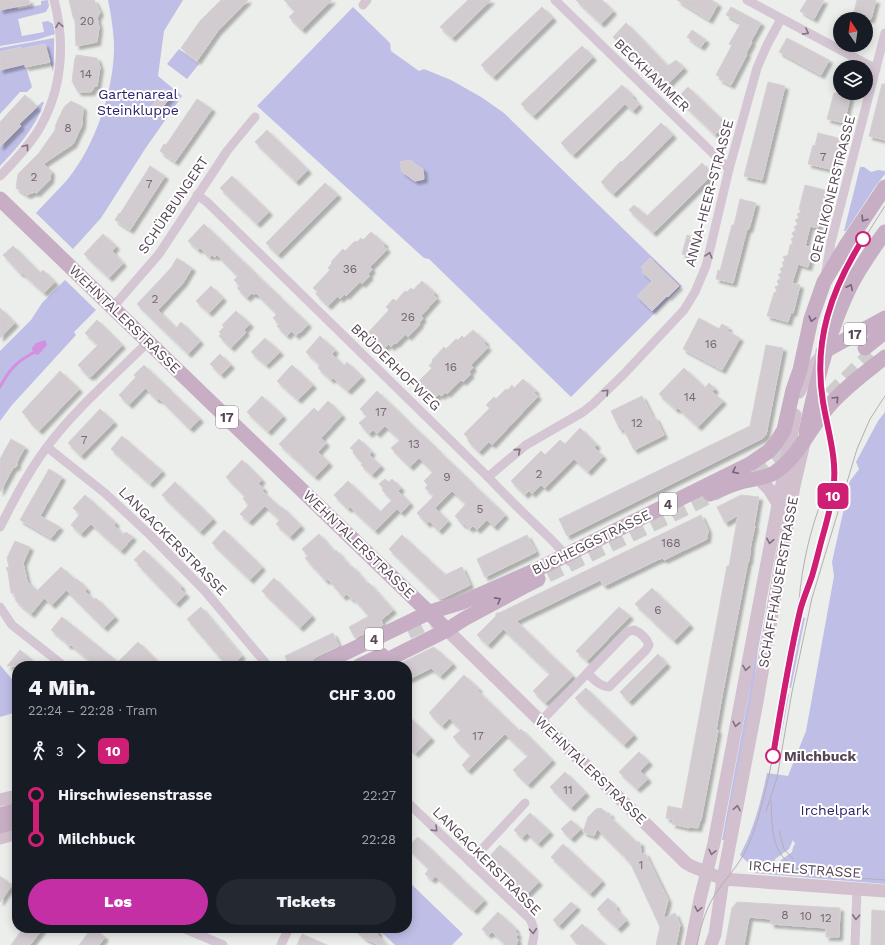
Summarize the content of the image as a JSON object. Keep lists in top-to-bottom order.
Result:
{
  "streets": {
    "main road": [
      "WEHNTALERSTRASSE",
      "17",
      "4",
      "BUCHEGGSTRASSE",
      "SCHAFFHAUSERSTRASSE"
    ],
    "street": [
      "BECKHAMMER",
      "OERLIKONERSTRASSE",
      "ANNA-HEER-STRASSE",
      "SCHÜRBUNGERT",
      "BRÜDERHOFWEG",
      "LANGACKERSTRASSE",
      "IRCHELSTRASSE"
    ]
  },
  "crossings": [
    ["BECKHAMMER", "ANNA-HEER-STRASSE"],
    ["OERLIKONERSTRASSE", "SCHAFFHAUSERSTRASSE"],
    ["ANNA-HEER-STRASSE", "BRÜDERHOFWEG"],
    ["SCHÜRBUNGERT", "WEHNTALERSTRASSE"],
    ["SCHÜRBUNGERT", "BRÜDERHOFWEG"],
    ["WEHNTALERSTRASSE", "4"],
    ["WEHNTALERSTRASSE", "BUCHEGGSTRASSE"],
    ["WEHNTALERSTRASSE", "SCHAFFHAUSERSTRASSE"],
    ["WEHNTALERSTRASSE", "IRCHELSTRASSE"],
    ["17", "SCHAFFHAUSERSTRASSE"],
    ["BRÜDERHOFWEG", "BUCHEGGSTRASSE"],
    ["4", "BUCHEGGSTRASSE"],
    ["BUCHEGGSTRASSE", "SCHAFFHAUSERSTRASSE"],
    ["SCHAFFHAUSERSTRASSE", "IRCHELSTRASSE"]
  ],
  "one_way": ["ANNA-HEER-STRASSE", "LANGACKERSTRASSE"],
  "parks": ["Gartenareal Steinkluppe", "Irchelpark"],
  "places": ["Milchbuck"],
  "lines": ["tram line 10"],
  "house_numbers": [
    "20",
    "14",
    "8",
    "7",
    "2",
    "7",
    "36",
    "2",
    "26",
    "16",
    "16",
    "14",
    "17",
    "12",
    "7",
    "13",
    "2",
    "9",
    "5",
    "168",
    "6",
    "17",
    "11",
    "1",
    "8",
    "10",
    "12"
  ],
  "north": "top",
  "page": {
    "on_map": "10",
    "heading": ["4 Min.", "22:24 – 22:28 · Tram", "CHF 3.00"],
    "legs": ["3", "10"],
    "list": [
      {
        "name": "Hirschwiesenstrasse",
        "value": "22:27"
      },
      {
        "name": "Milchbuck",
        "value": "22:28"
      }
    ],
    "buttons": ["Los", "Tickets"]
  }
}
